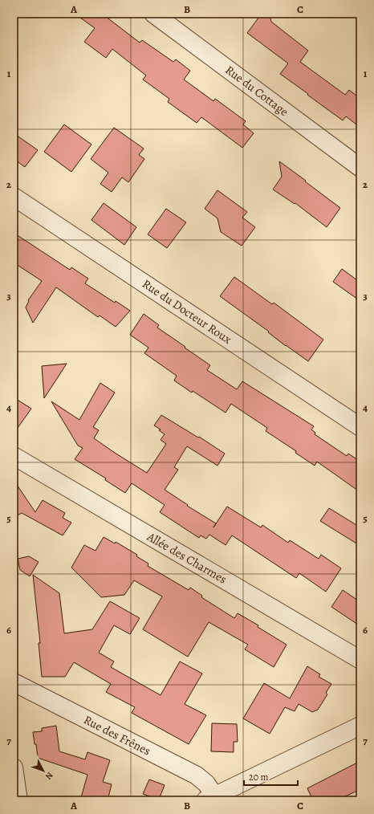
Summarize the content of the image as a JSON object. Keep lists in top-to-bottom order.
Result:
{
  "streets": {
    "street": [
      "Rue du Cottage",
      "Rue du Docteur Roux",
      "Allée des Charmes",
      "Rue des Frênes"
    ]
  },
  "scale_bar": "20 m",
  "north": "bottom right",
  "grid": {
    "columns": ["A", "B", "C"],
    "rows": [
      "1",
      "2",
      "3",
      "4",
      "5",
      "6",
      "7"
    ]
  }
}
